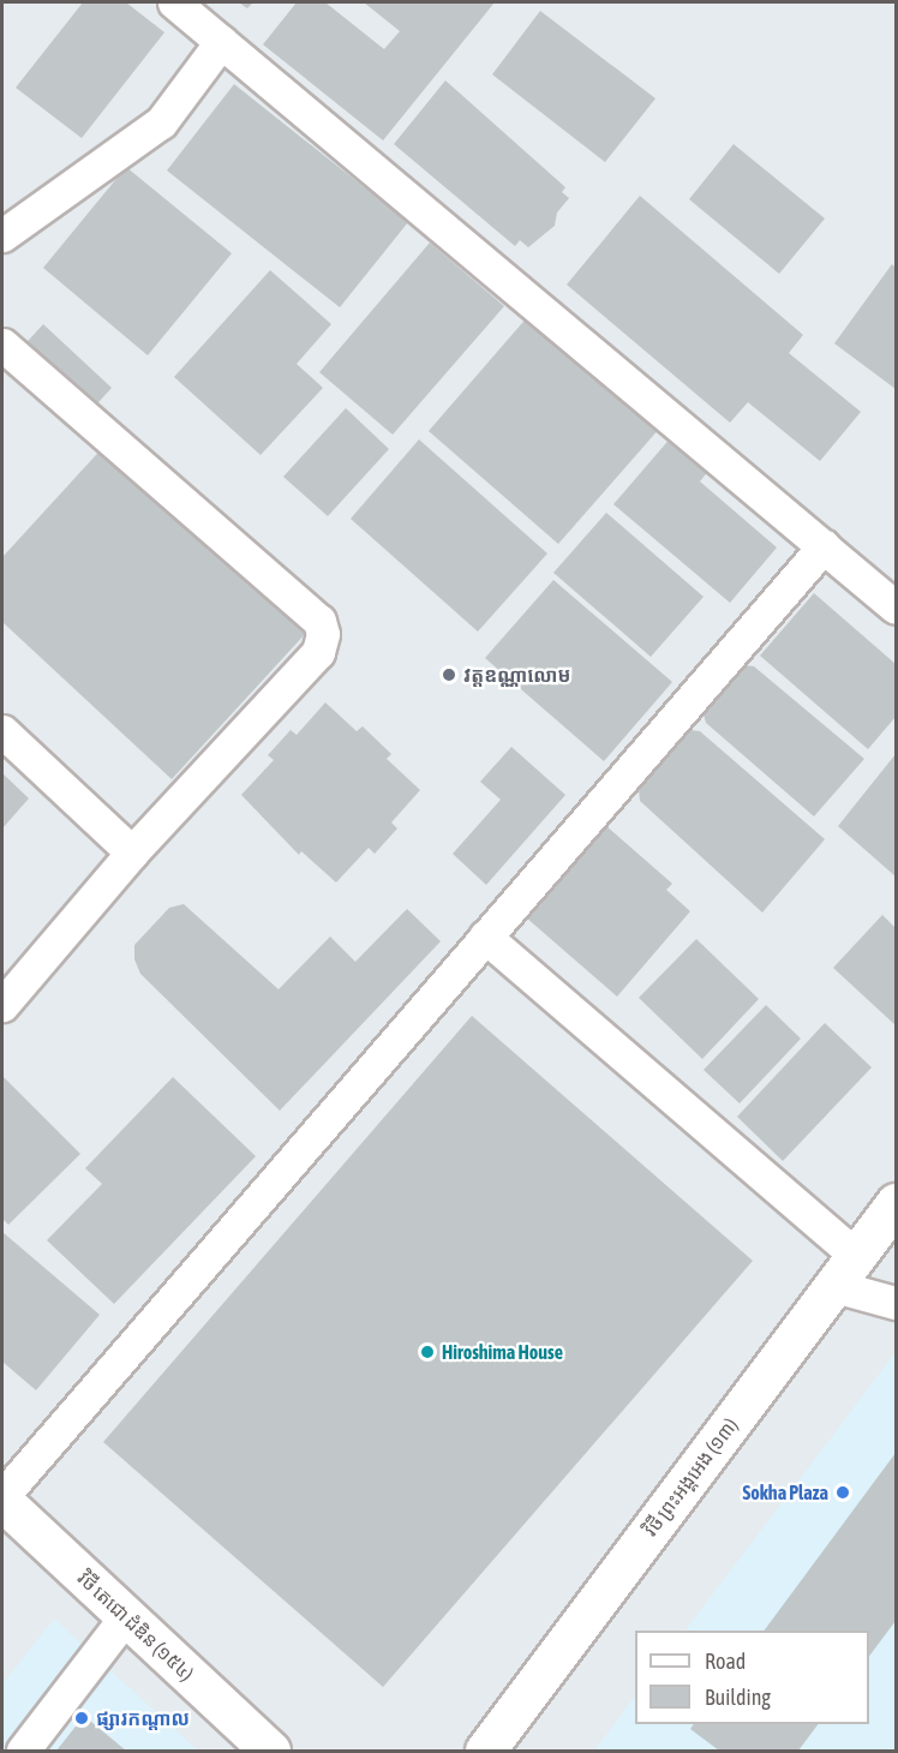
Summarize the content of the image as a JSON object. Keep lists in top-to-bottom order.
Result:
{
  "streets": {
    "street": ["វិថី ព្រះអង្គអេង (១៣)", "វិថី តេជោ ដំឌិន (១៥៤)"]
  },
  "places": [
    "វត្តឧណ្ណាលោម",
    "Hiroshima House",
    "Sokha Plaza",
    "ផ្សារកណ្ដាល"
  ],
  "legend": ["Road", "Building"]
}
